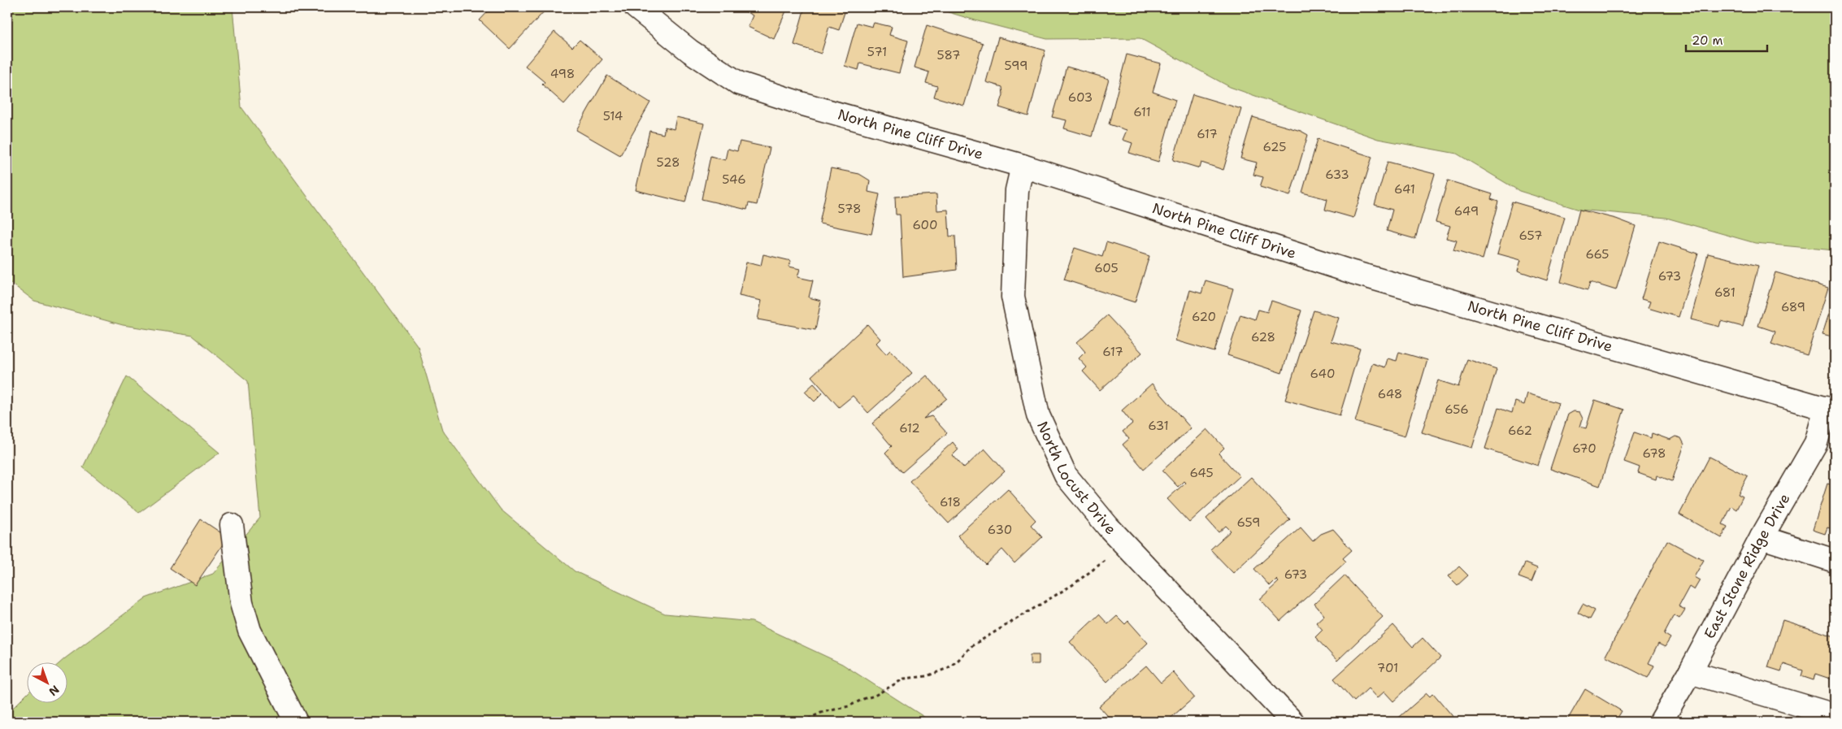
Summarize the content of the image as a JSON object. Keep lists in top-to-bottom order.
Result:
{
  "streets": {
    "street": ["North Pine Cliff Drive", "North Locust Drive", "East Stone Ridge Drive"]
  },
  "crossings": [
    ["North Pine Cliff Drive", "North Locust Drive"],
    ["North Pine Cliff Drive", "East Stone Ridge Drive"]
  ],
  "house_numbers": [
    "571",
    "587",
    "599",
    "498",
    "603",
    "611",
    "514",
    "617",
    "625",
    "528",
    "633",
    "546",
    "641",
    "578",
    "649",
    "600",
    "657",
    "665",
    "605",
    "673",
    "681",
    "689",
    "620",
    "628",
    "617",
    "640",
    "648",
    "656",
    "631",
    "612",
    "662",
    "670",
    "678",
    "645",
    "618",
    "659",
    "630",
    "673",
    "701"
  ],
  "scale_bar": "20 m",
  "north": "bottom right"
}
